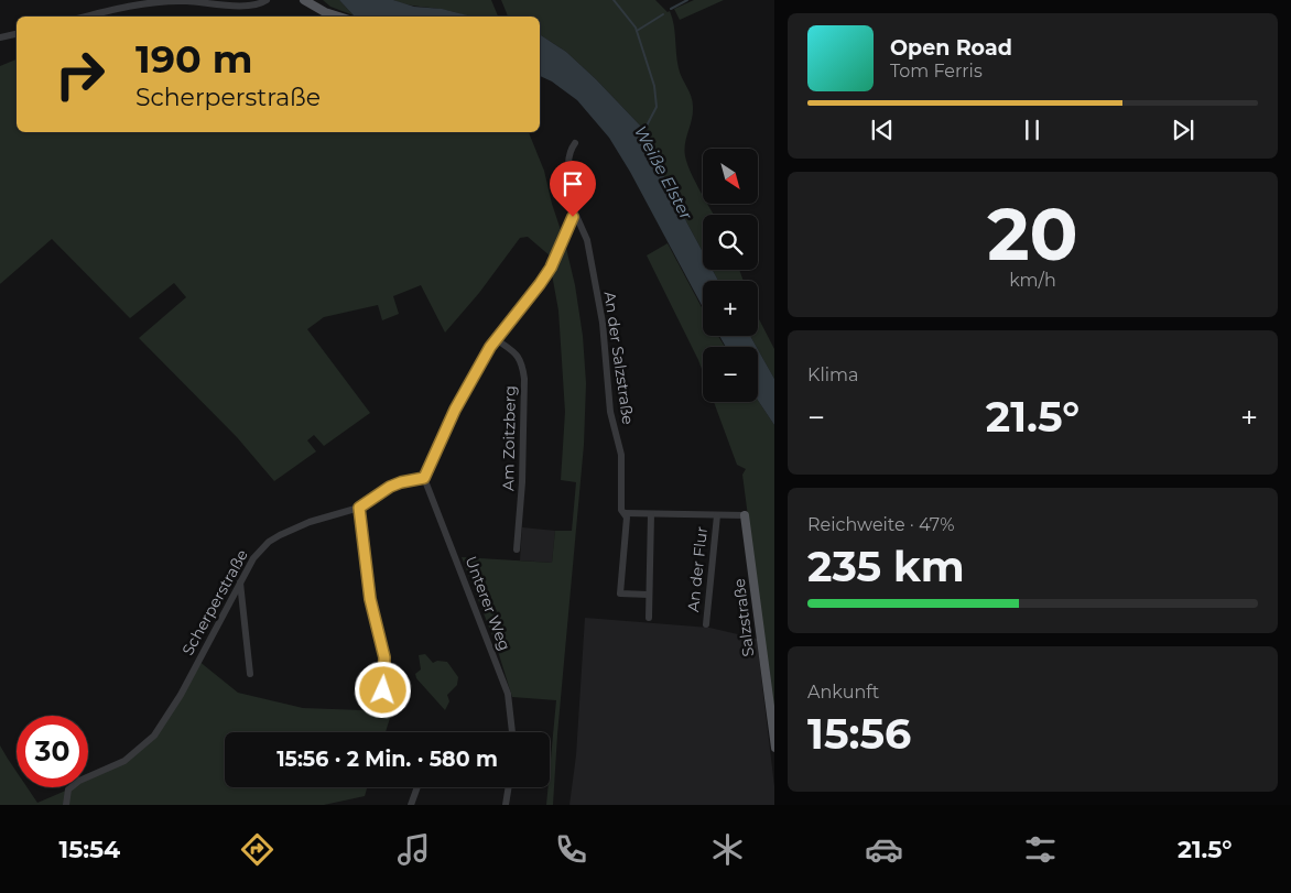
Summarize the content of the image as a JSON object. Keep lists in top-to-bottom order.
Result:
{
  "streets": {
    "main road": ["Salzstraße"],
    "street": [
      "An der Salzstraße",
      "Am Zoitzberg",
      "An der Flur",
      "Scherperstraße",
      "Unterer Weg"
    ]
  },
  "crossings": [
    ["Scherperstraße", "Unterer Weg"]
  ],
  "water": ["Weiße Elster"],
  "north": "bottom right",
  "page": {
    "turn": ["190 m", "Scherperstraße"],
    "song": ["Open Road", "Tom Ferris"],
    "map_buttons": ["+", "−"],
    "tile": [
      ["20", "km/h"],
      "Klima",
      ["Reichweite · 47%", "235 km"],
      ["Ankunft", "15:56"]
    ],
    "heat": ["−", "21.5°", "+"],
    "limit": "30",
    "trip": "15:56 · 2 Min. · 580 m",
    "tabs": ["15:54", "21.5°"]
  }
}
